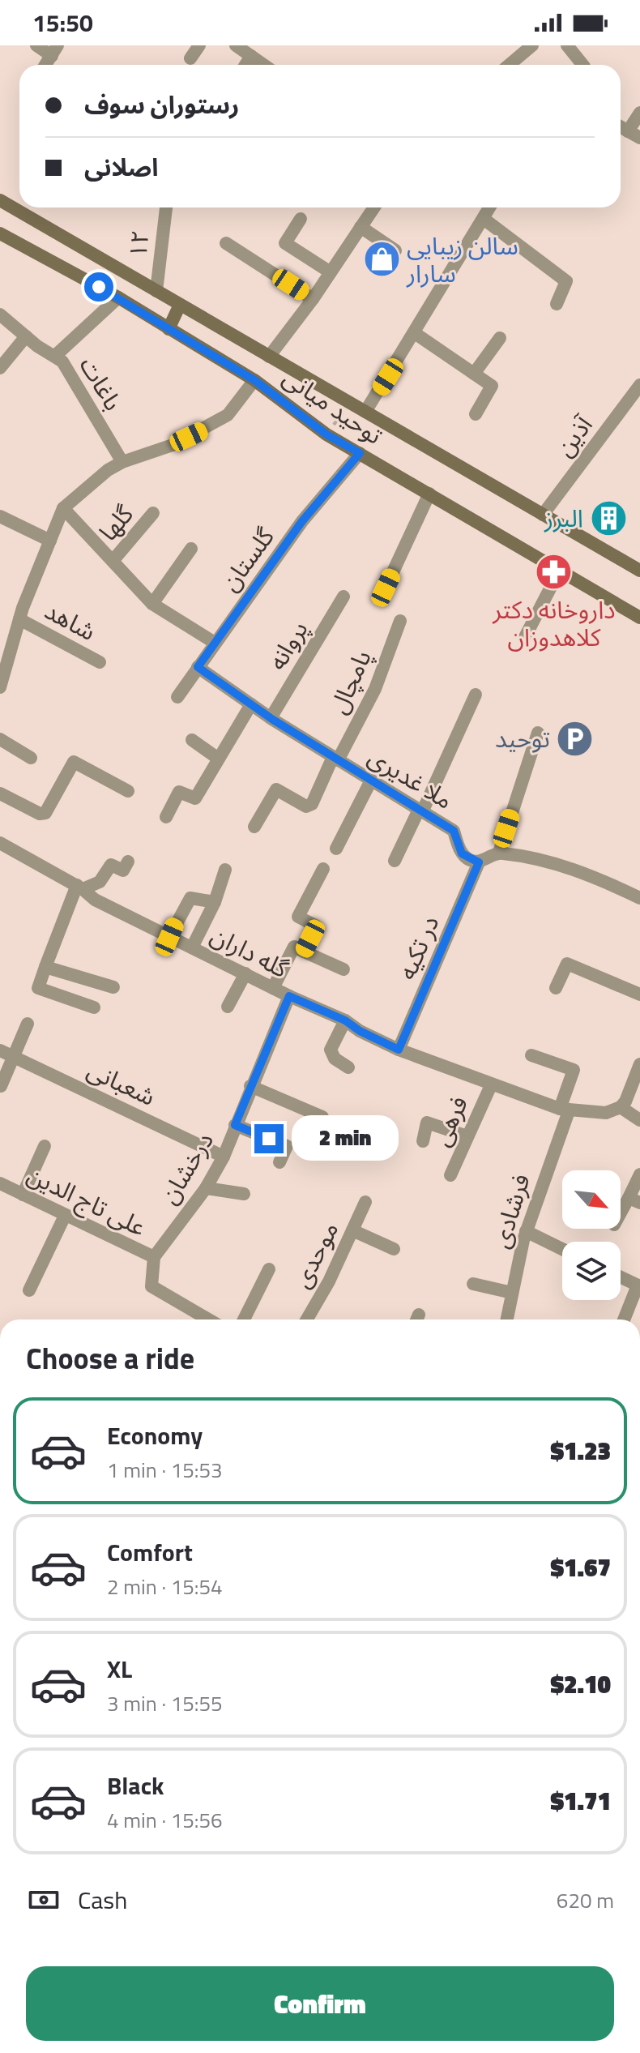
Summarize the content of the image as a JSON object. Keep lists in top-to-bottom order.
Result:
{
  "streets": {
    "main road": ["توحید میانی"],
    "street": [
      "۱۲",
      "باغات",
      "آذین",
      "گلها",
      "گلستان",
      "شاهد",
      "پروانه",
      "پامچال",
      "ملا غدیری",
      "در تکیه",
      "گله داران",
      "شعبانی",
      "فرهی",
      "درخشان",
      "علی تاج الدین",
      "فرشادی",
      "موحدی"
    ]
  },
  "crossings": [
    ["۱۲", "توحید میانی"],
    ["توحید میانی", "آذین"],
    ["توحید میانی", "گلستان"],
    ["گلستان", "ملا غدیری"],
    ["پروانه", "ملا غدیری"],
    ["پامچال", "ملا غدیری"],
    ["ملا غدیری", "در تکیه"],
    ["در تکیه", "گله داران"],
    ["گله داران", "فرهی"],
    ["گله داران", "درخشان"],
    ["شعبانی", "درخشان"],
    ["درخشان", "علی تاج الدین"]
  ],
  "places": {
    "shop": ["سالن زیبایی سارار"],
    "building": ["البرز"],
    "pharmacy": ["داروخانه دکتر کلاهدوزان"],
    "parking": ["توحید"]
  },
  "north": "bottom right",
  "page": {
    "status": "15:50",
    "banner": ["رستوران سوف", "اصلانی"],
    "bubble": "2 min",
    "heading": "Choose a ride",
    "list": [
      {
        "name": "Economy",
        "note": "1 min · 15:53",
        "value": "$1.23"
      },
      {
        "name": "Comfort",
        "note": "2 min · 15:54",
        "value": "$1.67"
      },
      {
        "name": "XL",
        "note": "3 min · 15:55",
        "value": "$2.10"
      },
      {
        "name": "Black",
        "note": "4 min · 15:56",
        "value": "$1.71"
      }
    ],
    "pay": ["Cash", "620 m"],
    "buttons": "Confirm"
  }
}
